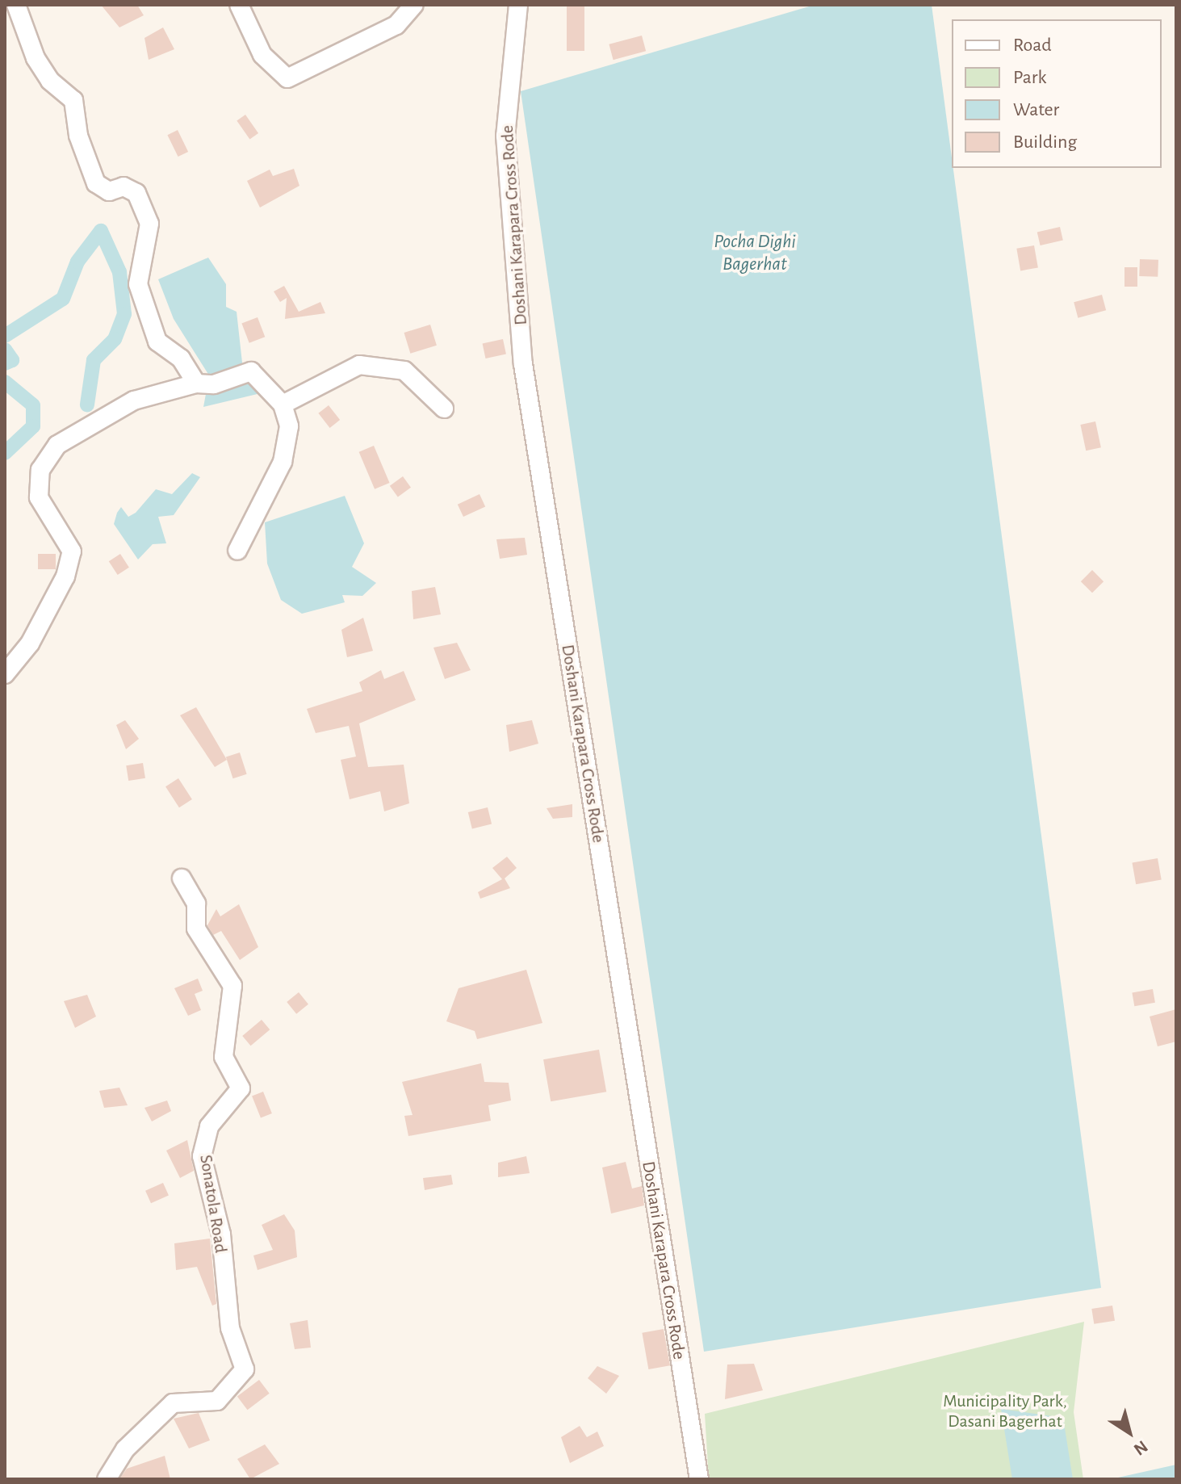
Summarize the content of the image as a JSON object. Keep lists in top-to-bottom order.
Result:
{
  "streets": {
    "street": ["Doshani Karapara Cross Rode", "Sonatola Road"]
  },
  "water": ["Pocha Dighi Bagerhat"],
  "parks": ["Municipality Park, Dasani Bagerhat"],
  "legend": [
    "Road",
    "Park",
    "Water",
    "Building"
  ],
  "north": "bottom right"
}
